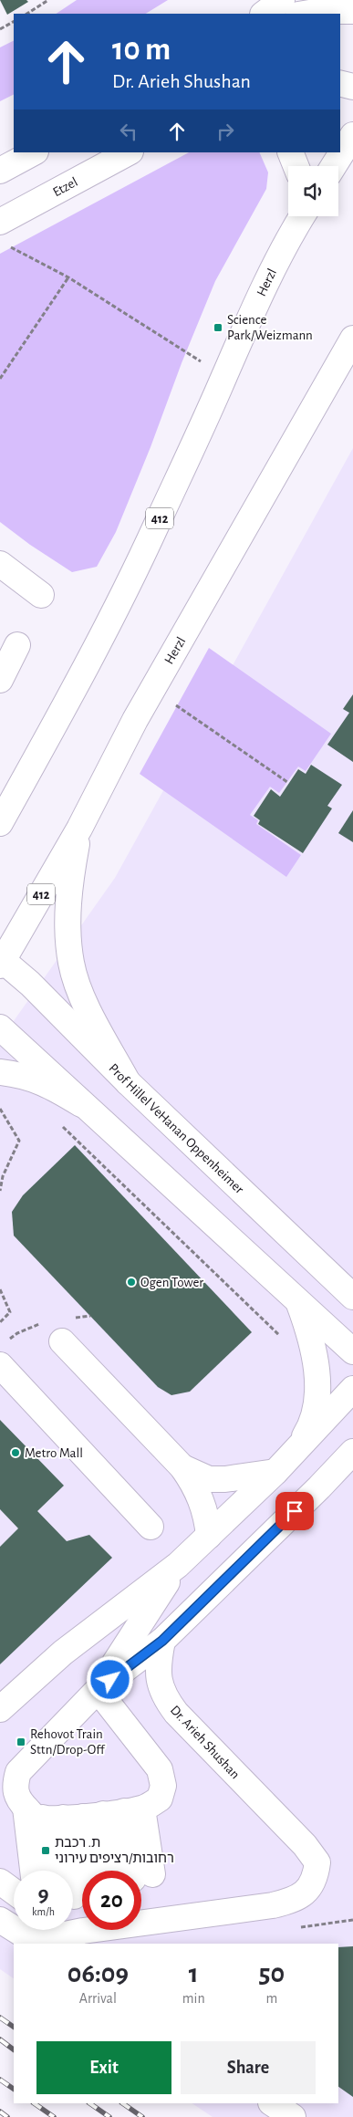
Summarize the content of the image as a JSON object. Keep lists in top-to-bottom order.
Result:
{
  "streets": {
    "street": [
      "Etzel",
      "Herzl",
      "412",
      "Prof Hillel VeHanan Oppenheimer",
      "Dr. Arieh Shushan"
    ]
  },
  "crossings": [
    ["Herzl", "Prof Hillel VeHanan Oppenheimer"]
  ],
  "places": {
    "transit": ["Science Park/Weizmann", "Rehovot Train Sttn/Drop-Off", "ת. רכבת רחובות/רציפים עירוני"],
    "other": ["Ogen Tower", "Metro Mall"]
  },
  "page": {
    "turn": ["10 m", "Dr. Arieh Shushan"],
    "speed": "9 km/h",
    "limit": "20",
    "eta": [
      "06:09",
      "Arrival",
      "1",
      "min",
      "50",
      "m"
    ],
    "buttons": ["Exit", "Share"]
  }
}
